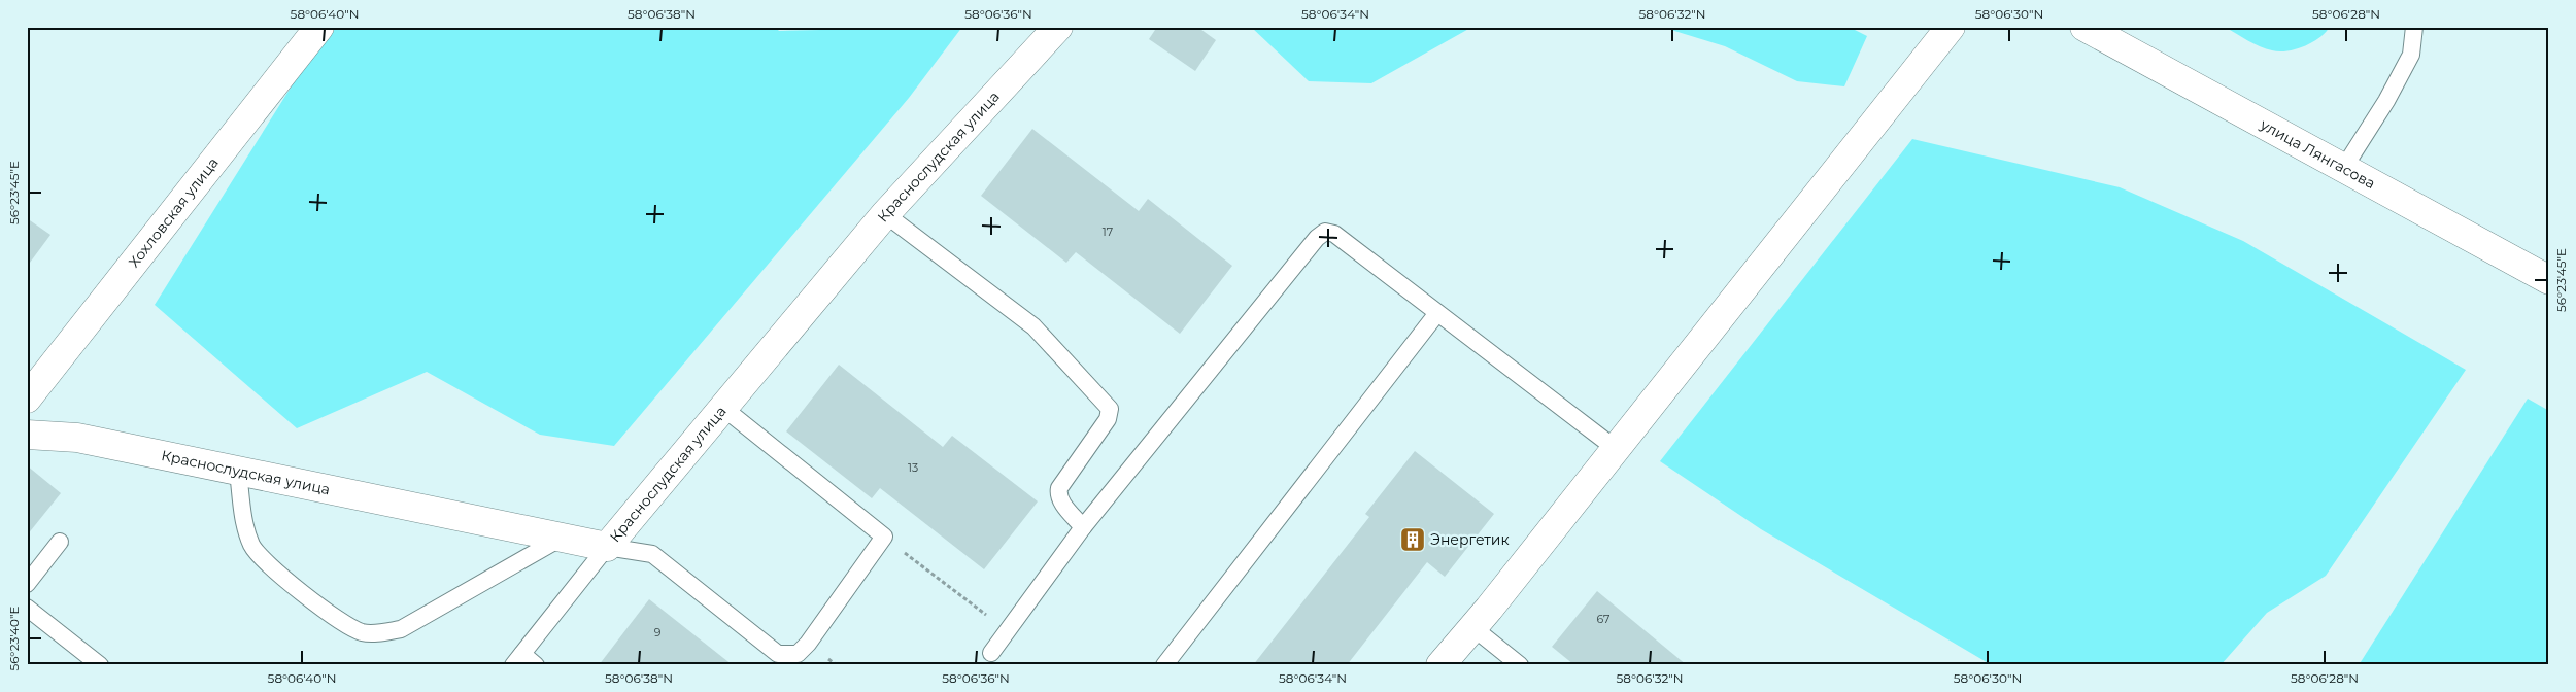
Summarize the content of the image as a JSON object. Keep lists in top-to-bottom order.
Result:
{
  "streets": {
    "street": ["улица Лянгасова", "Краснослудская улица", "Хохловская улица"]
  },
  "places": {
    "building": ["Энергетик"]
  },
  "house_numbers": [
    "17",
    "13",
    "67",
    "9"
  ],
  "coordinates": [
    "58°06'40\"N",
    "58°06'38\"N",
    "58°06'36\"N",
    "58°06'34\"N",
    "58°06'32\"N",
    "58°06'30\"N",
    "58°06'28\"N",
    "56°23'45\"E",
    "56°23'40\"E"
  ]
}
